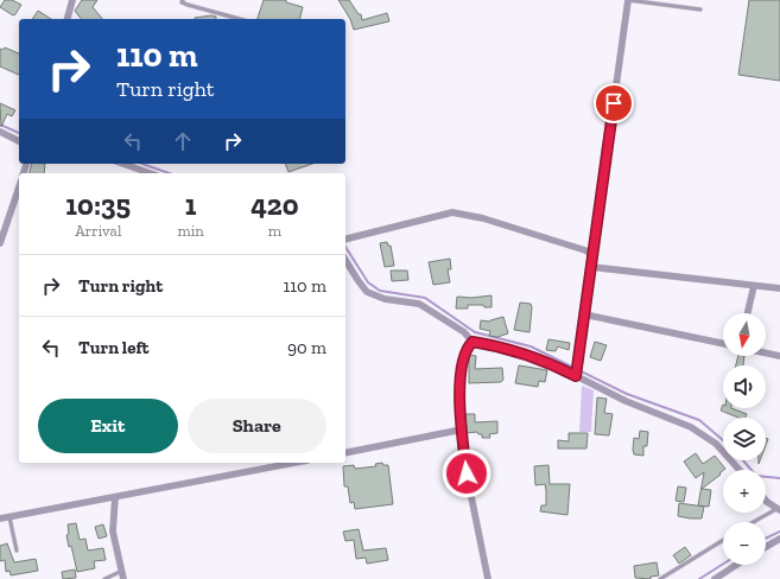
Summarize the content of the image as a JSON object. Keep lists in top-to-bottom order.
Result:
{
  "north": "bottom",
  "page": {
    "turn": ["110 m", "Turn right"],
    "eta": [
      "10:35",
      "Arrival",
      "1",
      "min",
      "420",
      "m"
    ],
    "list": [
      {
        "name": "Turn right",
        "value": "110 m"
      },
      {
        "name": "Turn left",
        "value": "90 m"
      }
    ],
    "map_buttons": ["+", "−"],
    "buttons": ["Exit", "Share"]
  }
}
